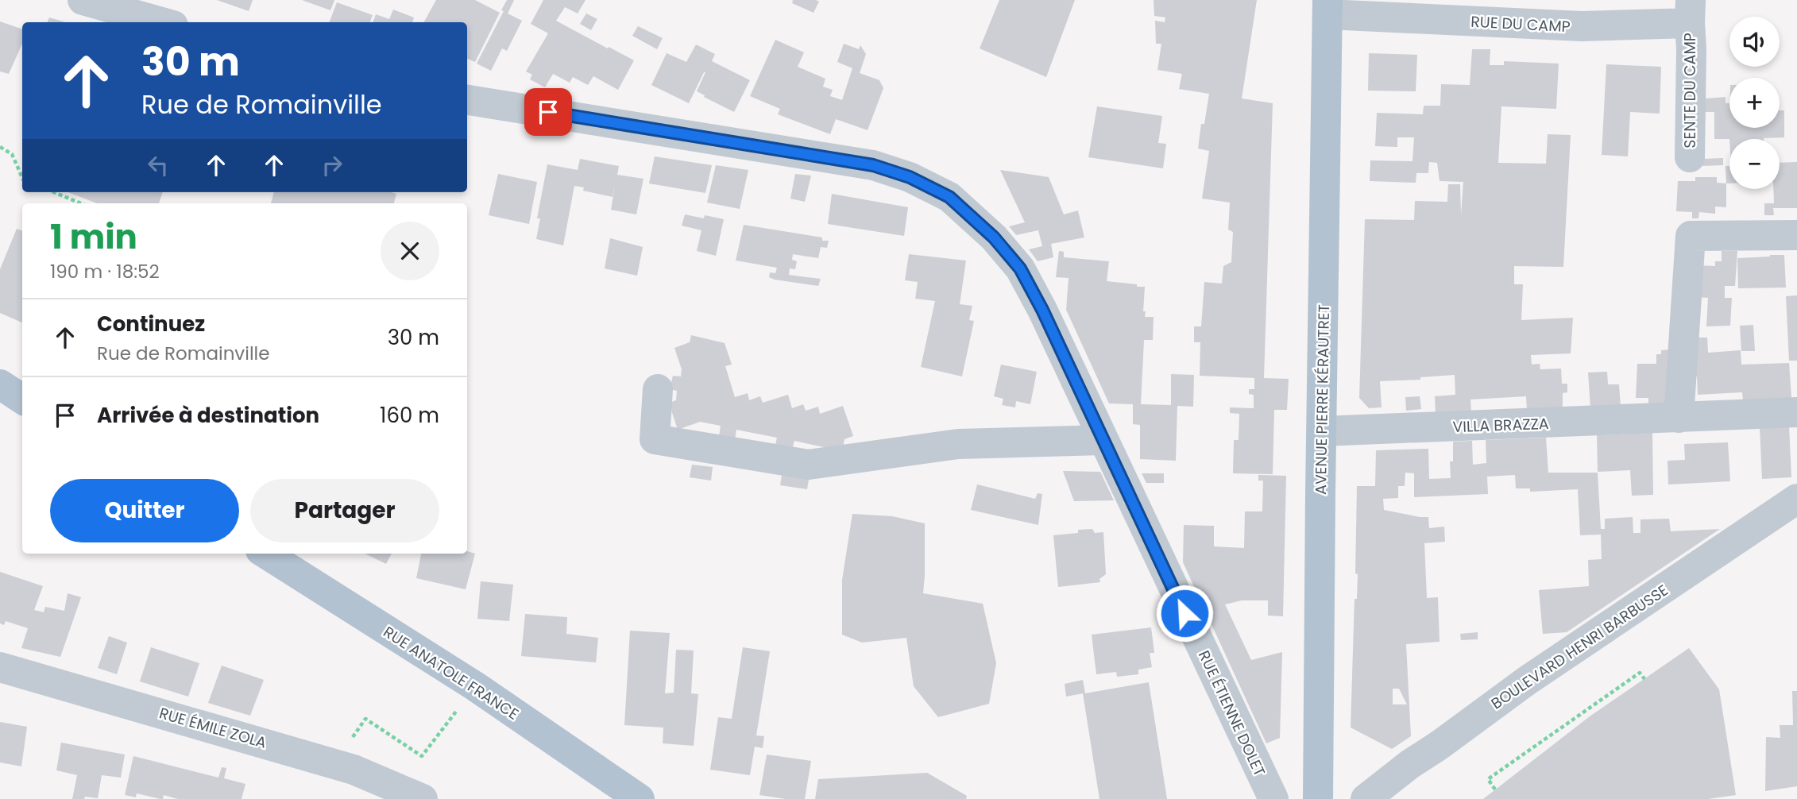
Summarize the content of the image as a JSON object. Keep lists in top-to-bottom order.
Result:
{
  "streets": {
    "main road": ["AVENUE PIERRE KÉRAUTRET", "RUE ANATOLE FRANCE"],
    "street": [
      "RUE DU CAMP",
      "SENTE DU CAMP",
      "VILLA BRAZZA",
      "BOULEVARD HENRI BARBUSSE",
      "RUE ÉTIENNE DOLET",
      "RUE ÉMILE ZOLA"
    ]
  },
  "crossings": [
    ["RUE DU CAMP", "SENTE DU CAMP"],
    ["RUE DU CAMP", "AVENUE PIERRE KÉRAUTRET"],
    ["AVENUE PIERRE KÉRAUTRET", "VILLA BRAZZA"]
  ],
  "page": {
    "map_buttons": ["+", "−"],
    "turn": ["30 m", "Rue de Romainville"],
    "heading": ["1 min", "190 m · 18:52"],
    "list": [
      {
        "name": "Continuez",
        "note": "Rue de Romainville",
        "value": "30 m"
      },
      {
        "name": "Arrivée à destination",
        "value": "160 m"
      }
    ],
    "buttons": ["Quitter", "Partager"]
  }
}
